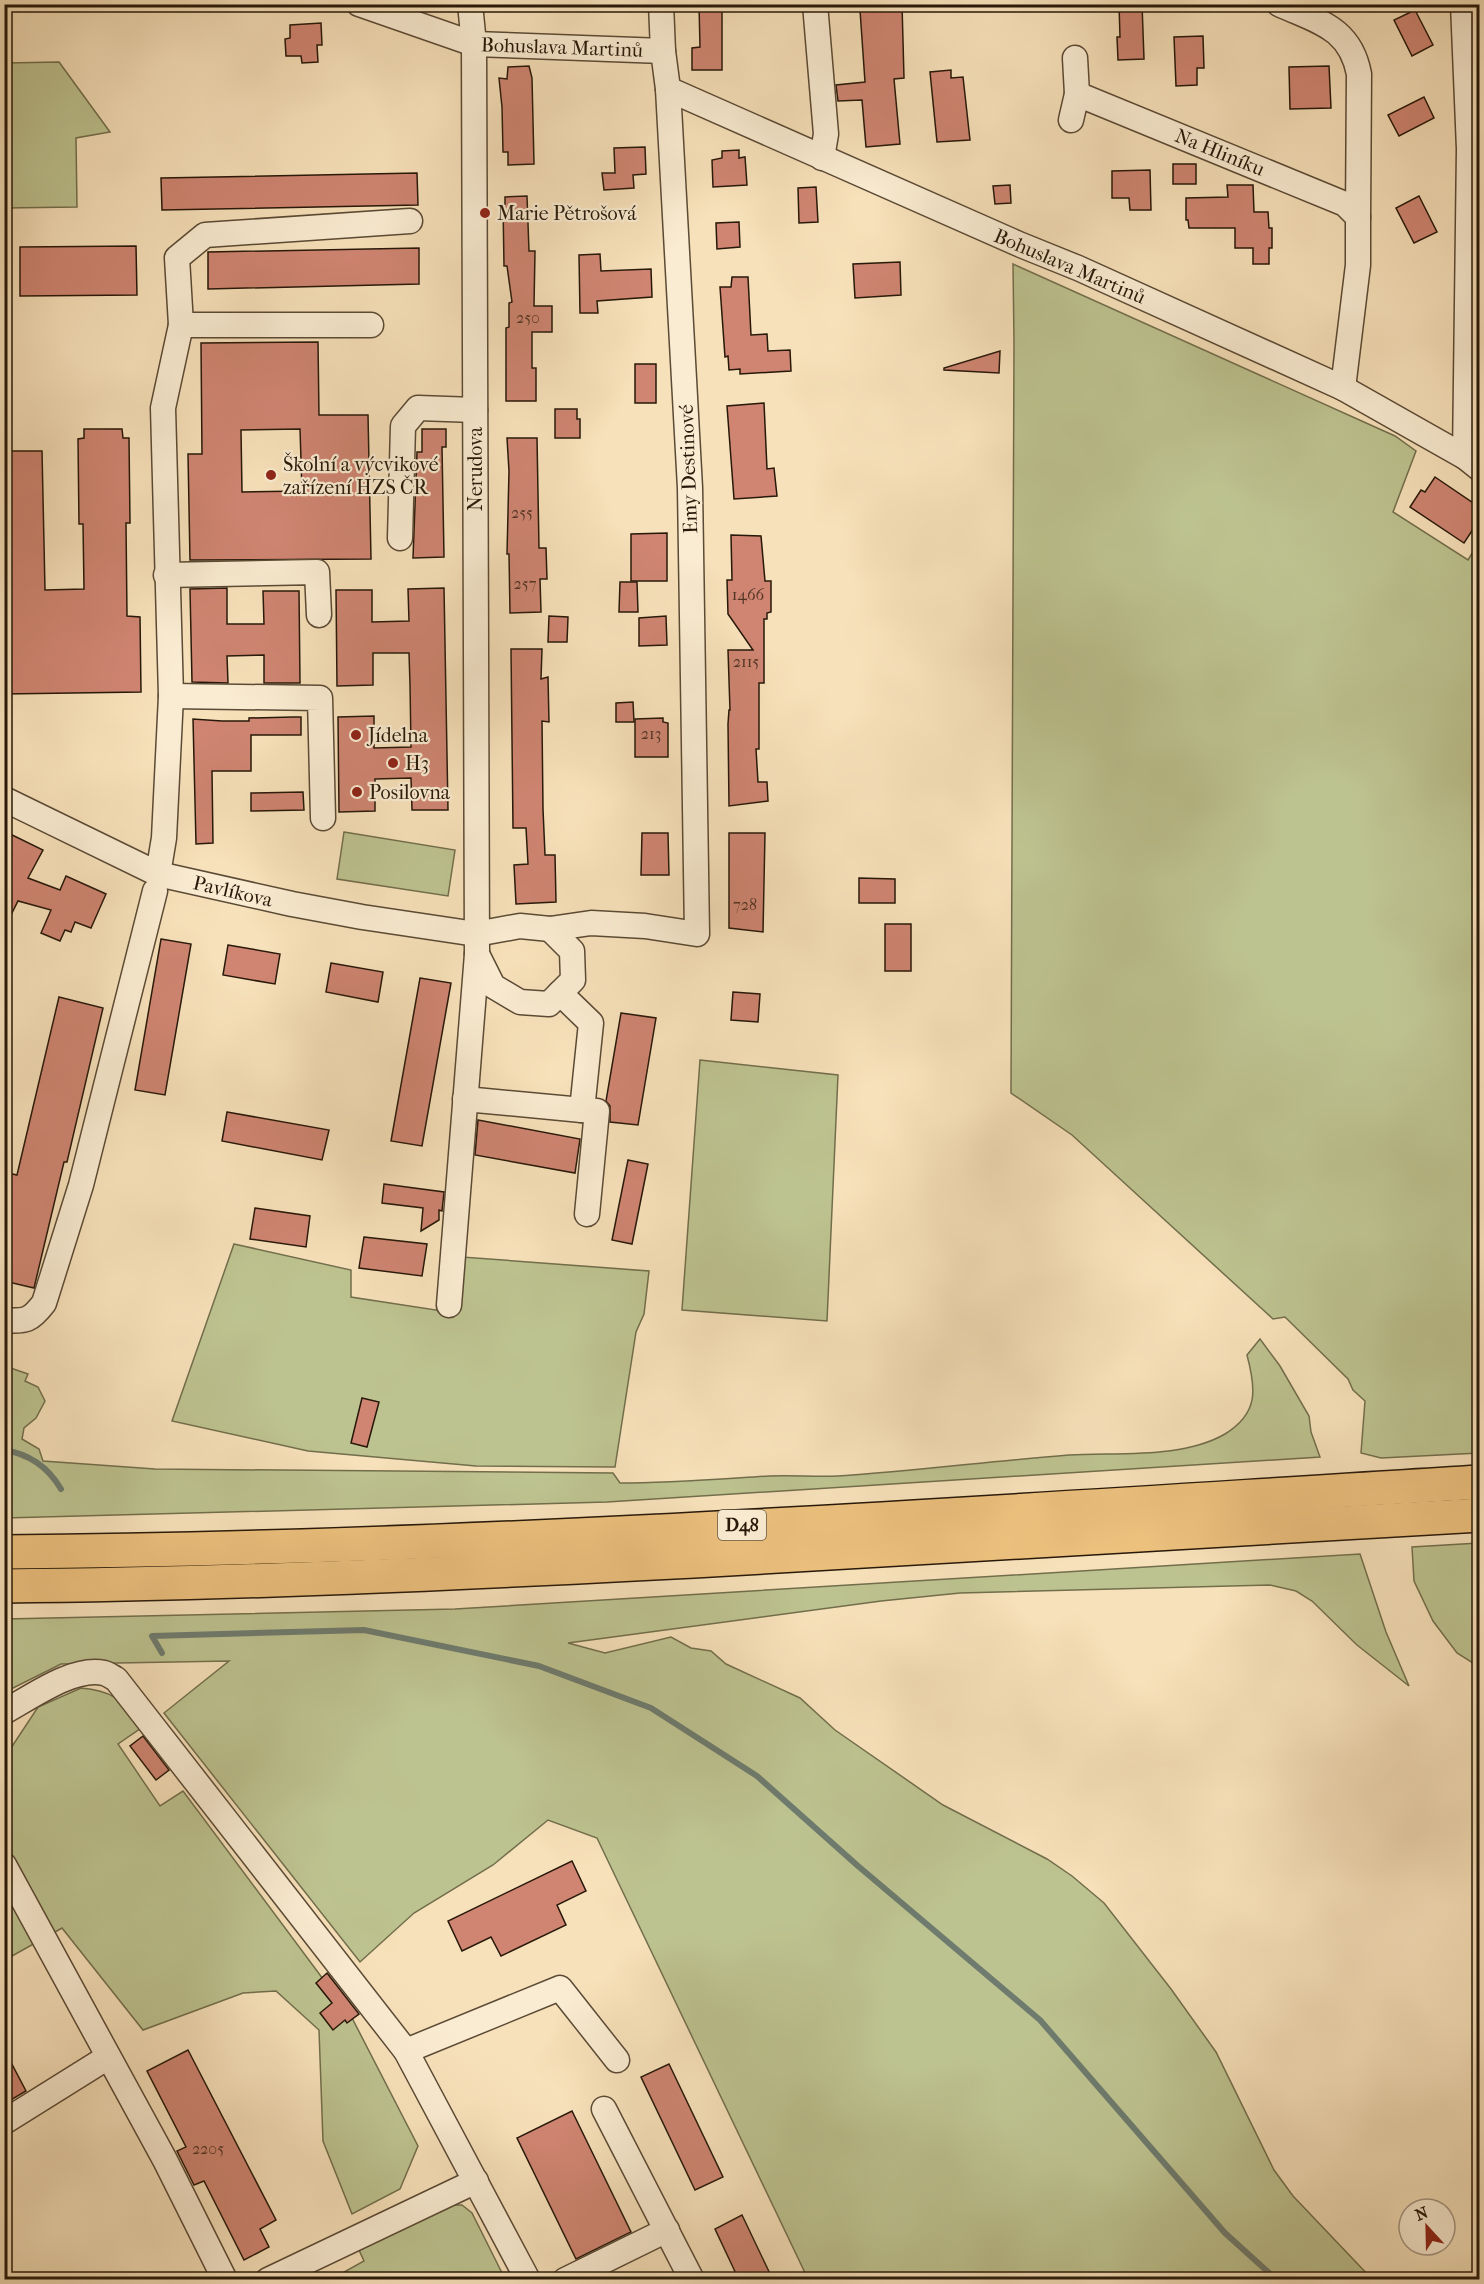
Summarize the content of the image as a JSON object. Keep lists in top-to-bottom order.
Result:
{
  "streets": {
    "highway": ["D48"],
    "street": [
      "Bohuslava Martinů",
      "Na Hliníku",
      "Nerudova",
      "Emy Destinové",
      "Pavlíkova"
    ]
  },
  "crossings": [
    ["Bohuslava Martinů", "Nerudova"],
    ["Bohuslava Martinů", "Emy Destinové"],
    ["Nerudova", "Pavlíkova"],
    ["Emy Destinové", "Pavlíkova"]
  ],
  "places": [
    "Marie Pětrošová",
    "Školní a výcvikové zařízení HZS ČR",
    "Jídelna",
    "H3",
    "Posilovna"
  ],
  "house_numbers": [
    "250",
    "255",
    "257",
    "1466",
    "2115",
    "213",
    "728",
    "2205"
  ],
  "north": "top"
}
